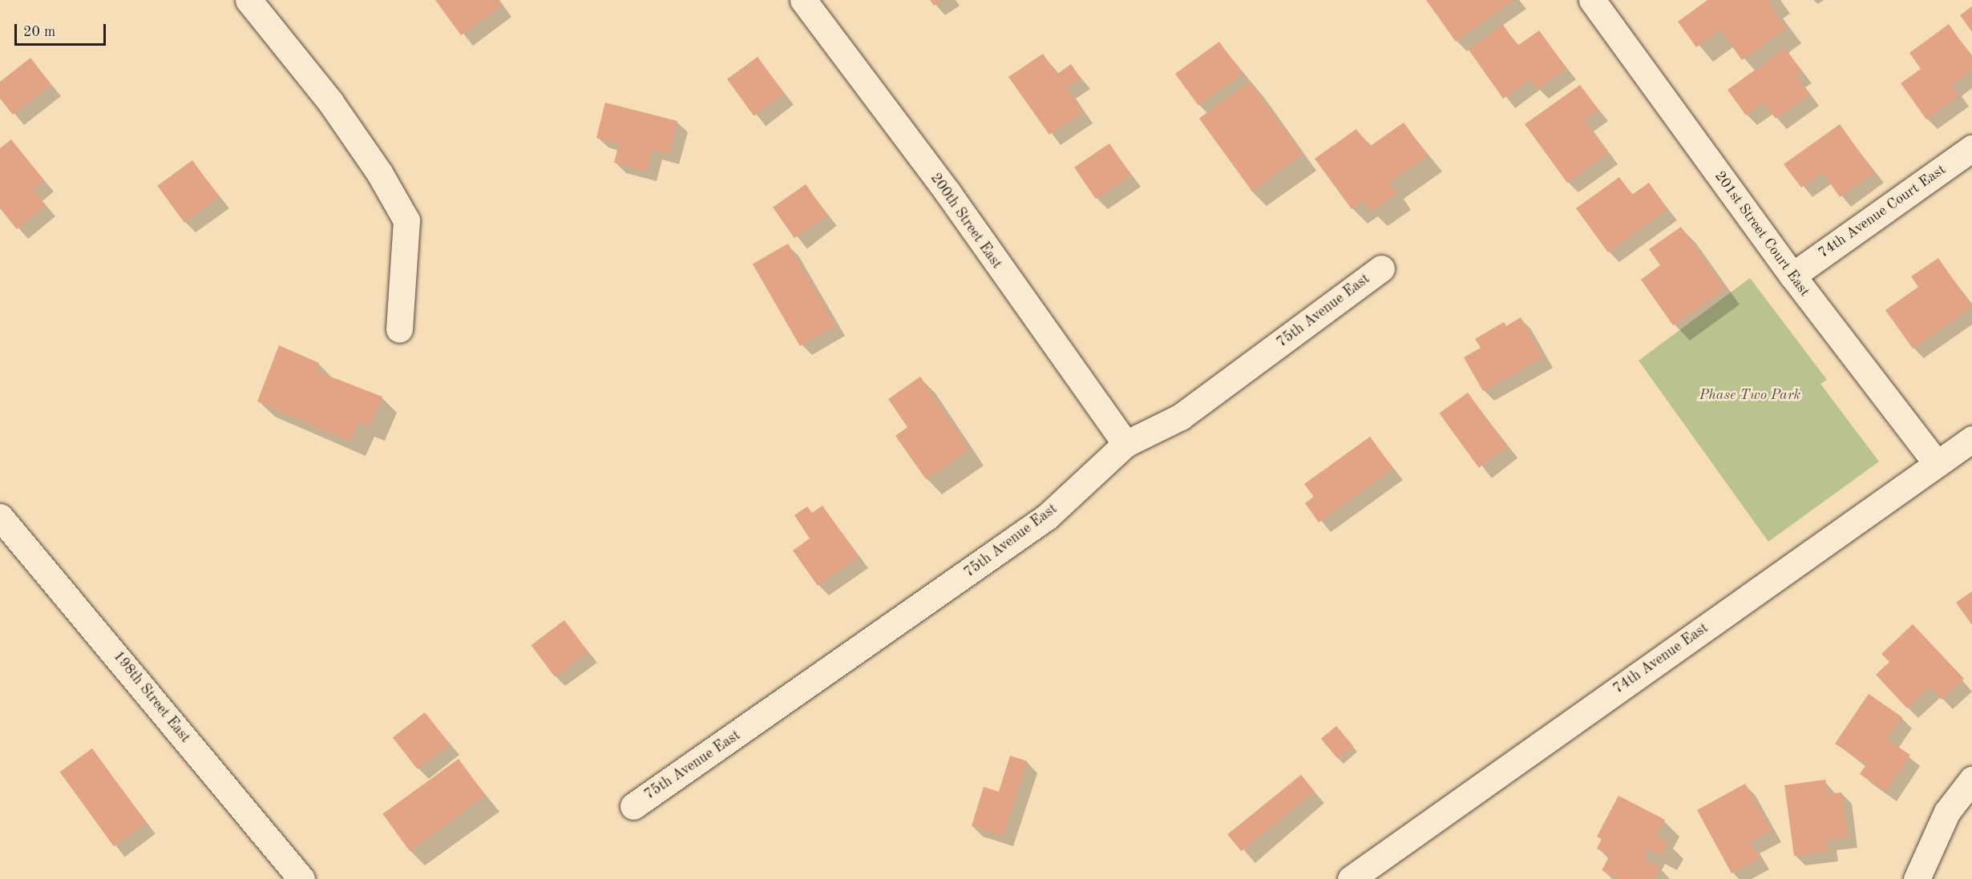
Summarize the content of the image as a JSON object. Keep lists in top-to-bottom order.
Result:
{
  "streets": {
    "street": [
      "74th Avenue Court East",
      "200th Street East",
      "201st Street Court East",
      "75th Avenue East",
      "74th Avenue East",
      "198th Street East"
    ]
  },
  "crossings": [
    ["74th Avenue Court East", "201st Street Court East"],
    ["200th Street East", "75th Avenue East"],
    ["201st Street Court East", "74th Avenue East"]
  ],
  "parks": ["Phase Two Park"],
  "scale_bar": "20 m"
}
